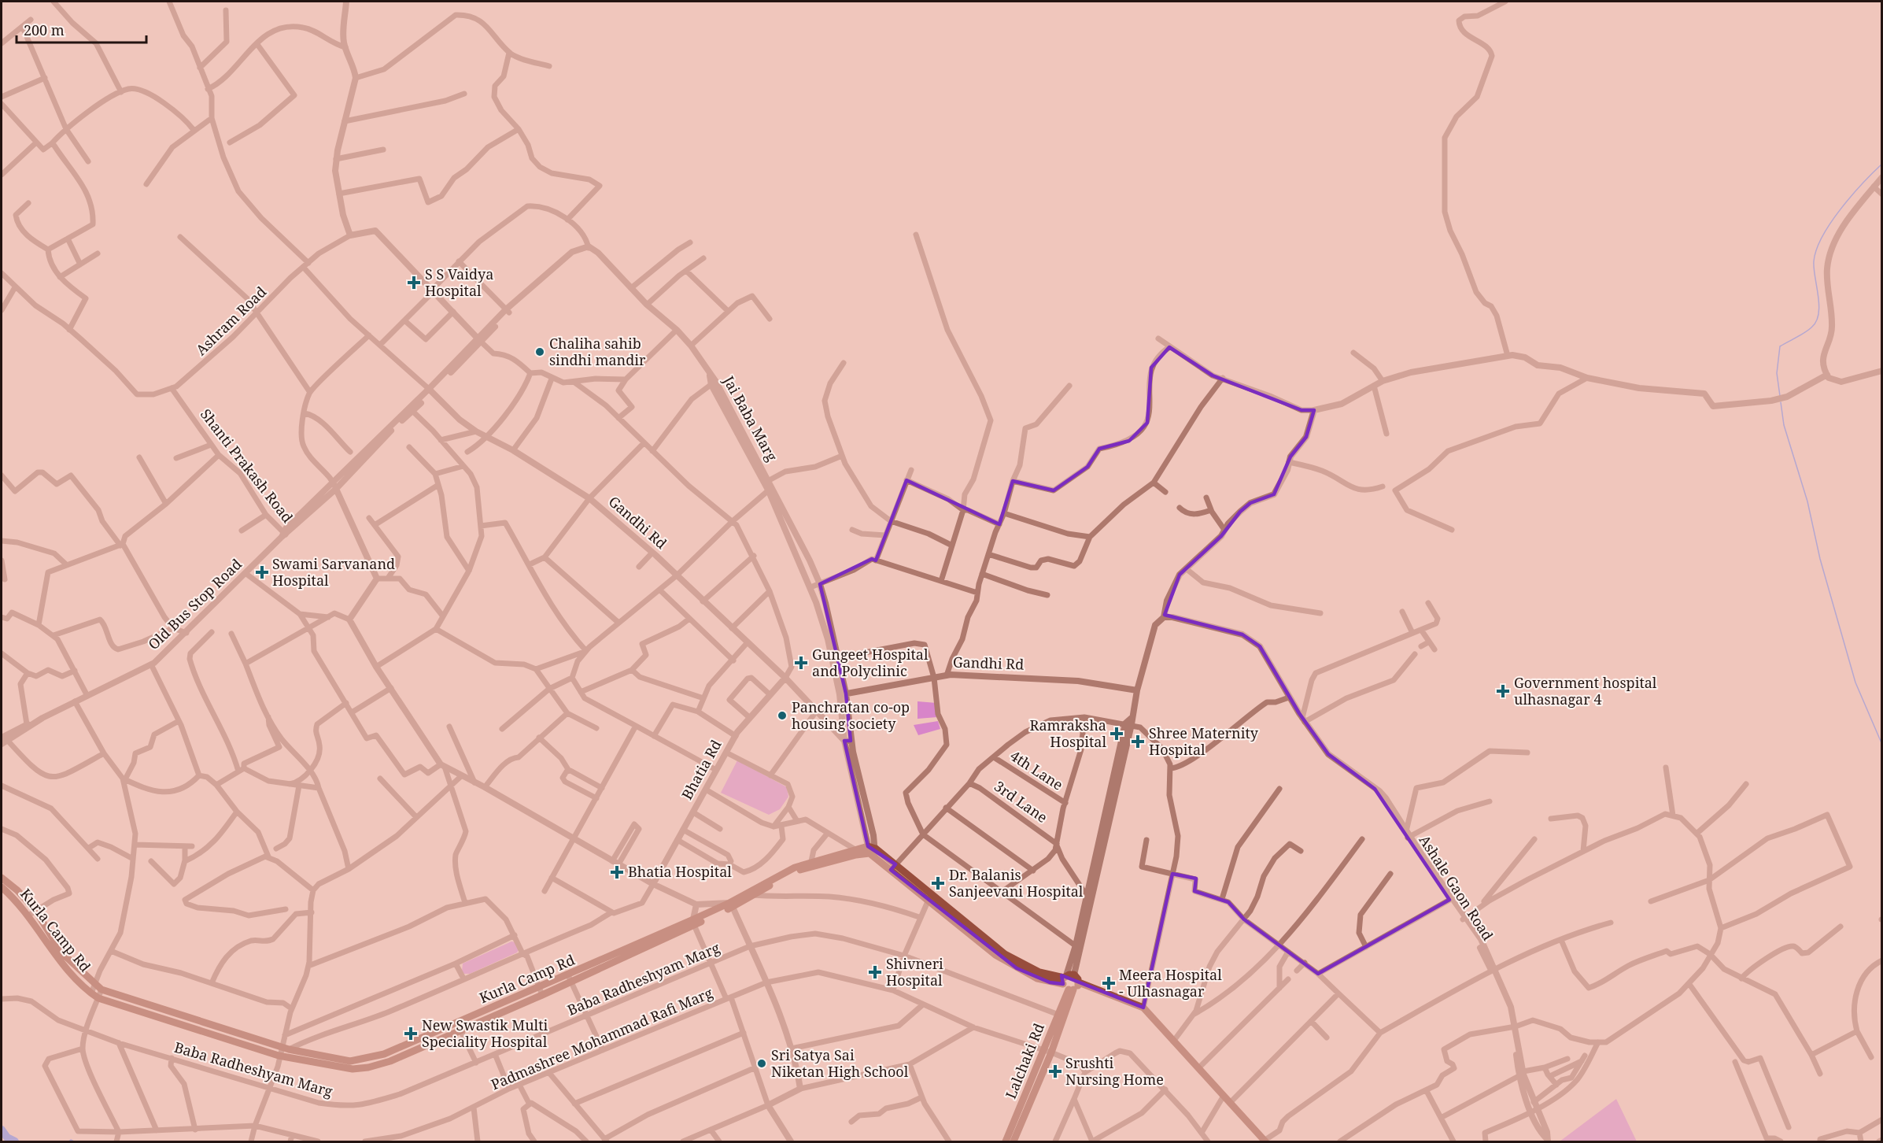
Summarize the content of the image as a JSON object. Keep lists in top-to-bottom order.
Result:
{
  "streets": {
    "main road": ["Kurla Camp Rd", "Lalchaki Rd"],
    "street": [
      "Ashram Road",
      "Jai Baba Marg",
      "Shanti Prakash Road",
      "Gandhi Rd",
      "Old Bus Stop Road",
      "Bhatia Rd",
      "4th Lane",
      "3rd Lane",
      "Ashale Gaon Road",
      "Baba Radheshyam Marg",
      "Padmashree Mohammad Rafi Marg"
    ]
  },
  "crossings": [
    ["Ashram Road", "Shanti Prakash Road"],
    ["Jai Baba Marg", "Gandhi Rd"],
    ["Jai Baba Marg", "Kurla Camp Rd"],
    ["Shanti Prakash Road", "Old Bus Stop Road"],
    ["Gandhi Rd", "Bhatia Rd"],
    ["Baba Radheshyam Marg", "Lalchaki Rd"],
    ["Padmashree Mohammad Rafi Marg", "Lalchaki Rd"]
  ],
  "places": {
    "health": [
      "S S Vaidya Hospital",
      "Swami Sarvanand Hospital",
      "Gungeet Hospital and Polyclinic",
      "Government hospital ulhasnagar 4",
      "Ramraksha Hospital",
      "Shree Maternity Hospital",
      "Bhatia Hospital",
      "Dr. Balanis Sanjeevani Hospital",
      "Shivneri Hospital",
      "Meera Hospital - Ulhasnagar",
      "New Swastik Multi Speciality Hospital",
      "Srushti Nursing Home"
    ],
    "other": ["Chaliha sahib sindhi mandir", "Panchratan co-op housing society", "Sri Satya Sai Niketan High School"]
  },
  "scale_bar": "200 m"
}
